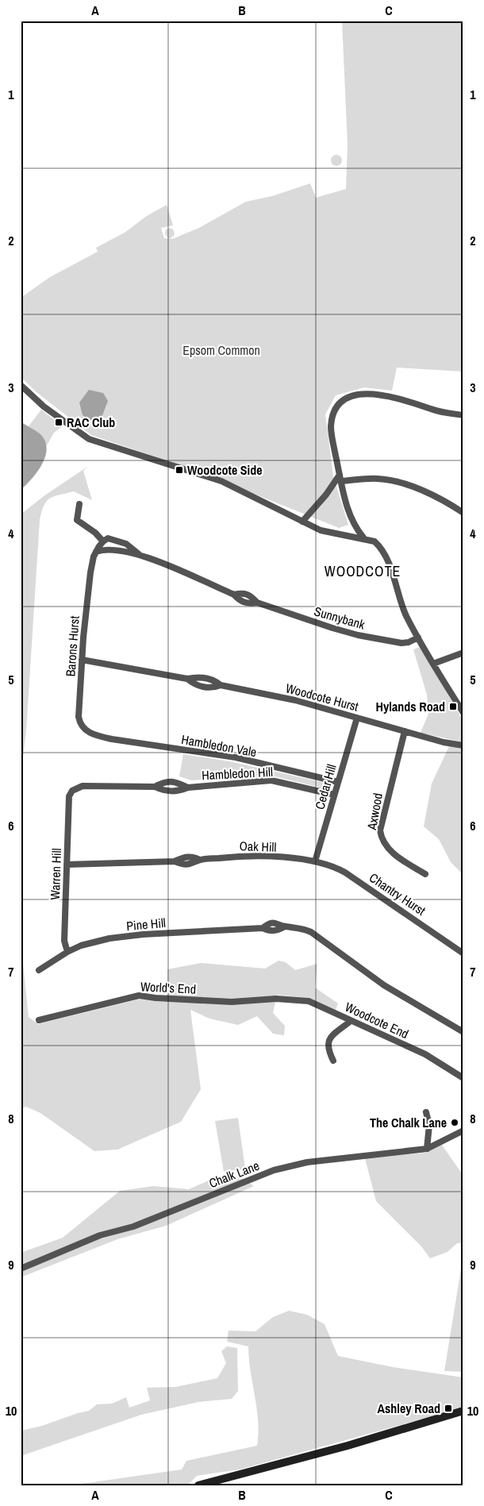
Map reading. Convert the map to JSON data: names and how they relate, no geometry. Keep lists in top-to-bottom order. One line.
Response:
{"streets":{"street":["Sunnybank","Barons Hurst","Woodcote Hurst","Hambledon Vale","Hambledon Hill","Cedar Hill","Axwood","Oak Hill","Warren Hill","Chantry Hurst","Pine Hill","World's End","Woodcote End","Chalk Lane"]},"crossings":[["Sunnybank","Barons Hurst"],["Barons Hurst","Woodcote Hurst"],["Barons Hurst","Hambledon Vale"],["Woodcote Hurst","Cedar Hill"],["Woodcote Hurst","Axwood"],["Hambledon Vale","Cedar Hill"],["Hambledon Hill","Cedar Hill"],["Hambledon Hill","Warren Hill"],["Cedar Hill","Oak Hill"],["Cedar Hill","Chantry Hurst"],["Oak Hill","Warren Hill"],["Oak Hill","Chantry Hurst"],["Warren Hill","Pine Hill"],["World's End","Woodcote End"]],"districts":["WOODCOTE"],"parks":["Epsom Common"],"places":{"transit":["RAC Club","Woodcote Side","Hylands Road","Ashley Road"],"other":["The Chalk Lane"]},"grid":{"columns":["A","B","C"],"rows":["1","2","3","4","5","6","7","8","9","10"]}}
